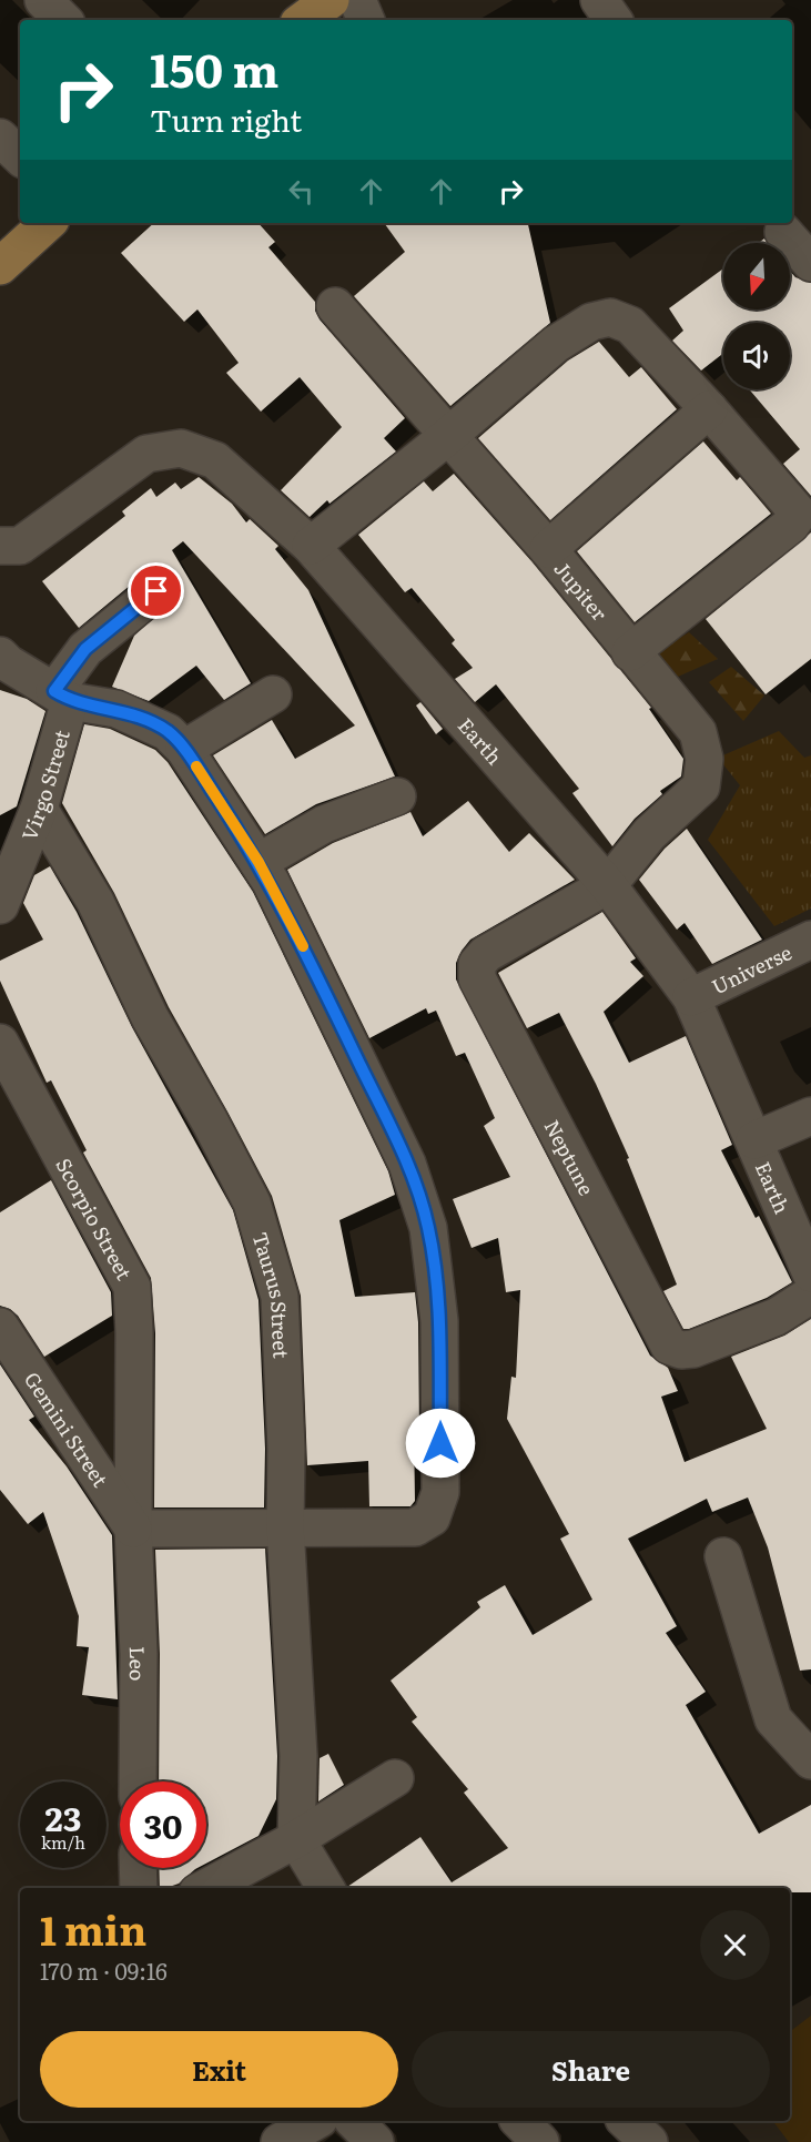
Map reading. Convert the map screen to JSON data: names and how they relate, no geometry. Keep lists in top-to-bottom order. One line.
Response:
{"streets":{"street":["Jupiter","Earth","Virgo Street","Universe","Neptune","Scorpio Street","Taurus Street","Gemini Street","Leo"]},"crossings":[["Jupiter","Earth"],["Jupiter","Neptune"],["Earth","Universe"],["Earth","Neptune"],["Virgo Street","Taurus Street"],["Scorpio Street","Gemini Street"],["Scorpio Street","Leo"],["Gemini Street","Leo"]],"north":"bottom","page":{"turn":["150 m","Turn right"],"speed":"23 km/h","limit":"30","heading":["1 min","170 m · 09:16"],"buttons":["Exit","Share"]}}
